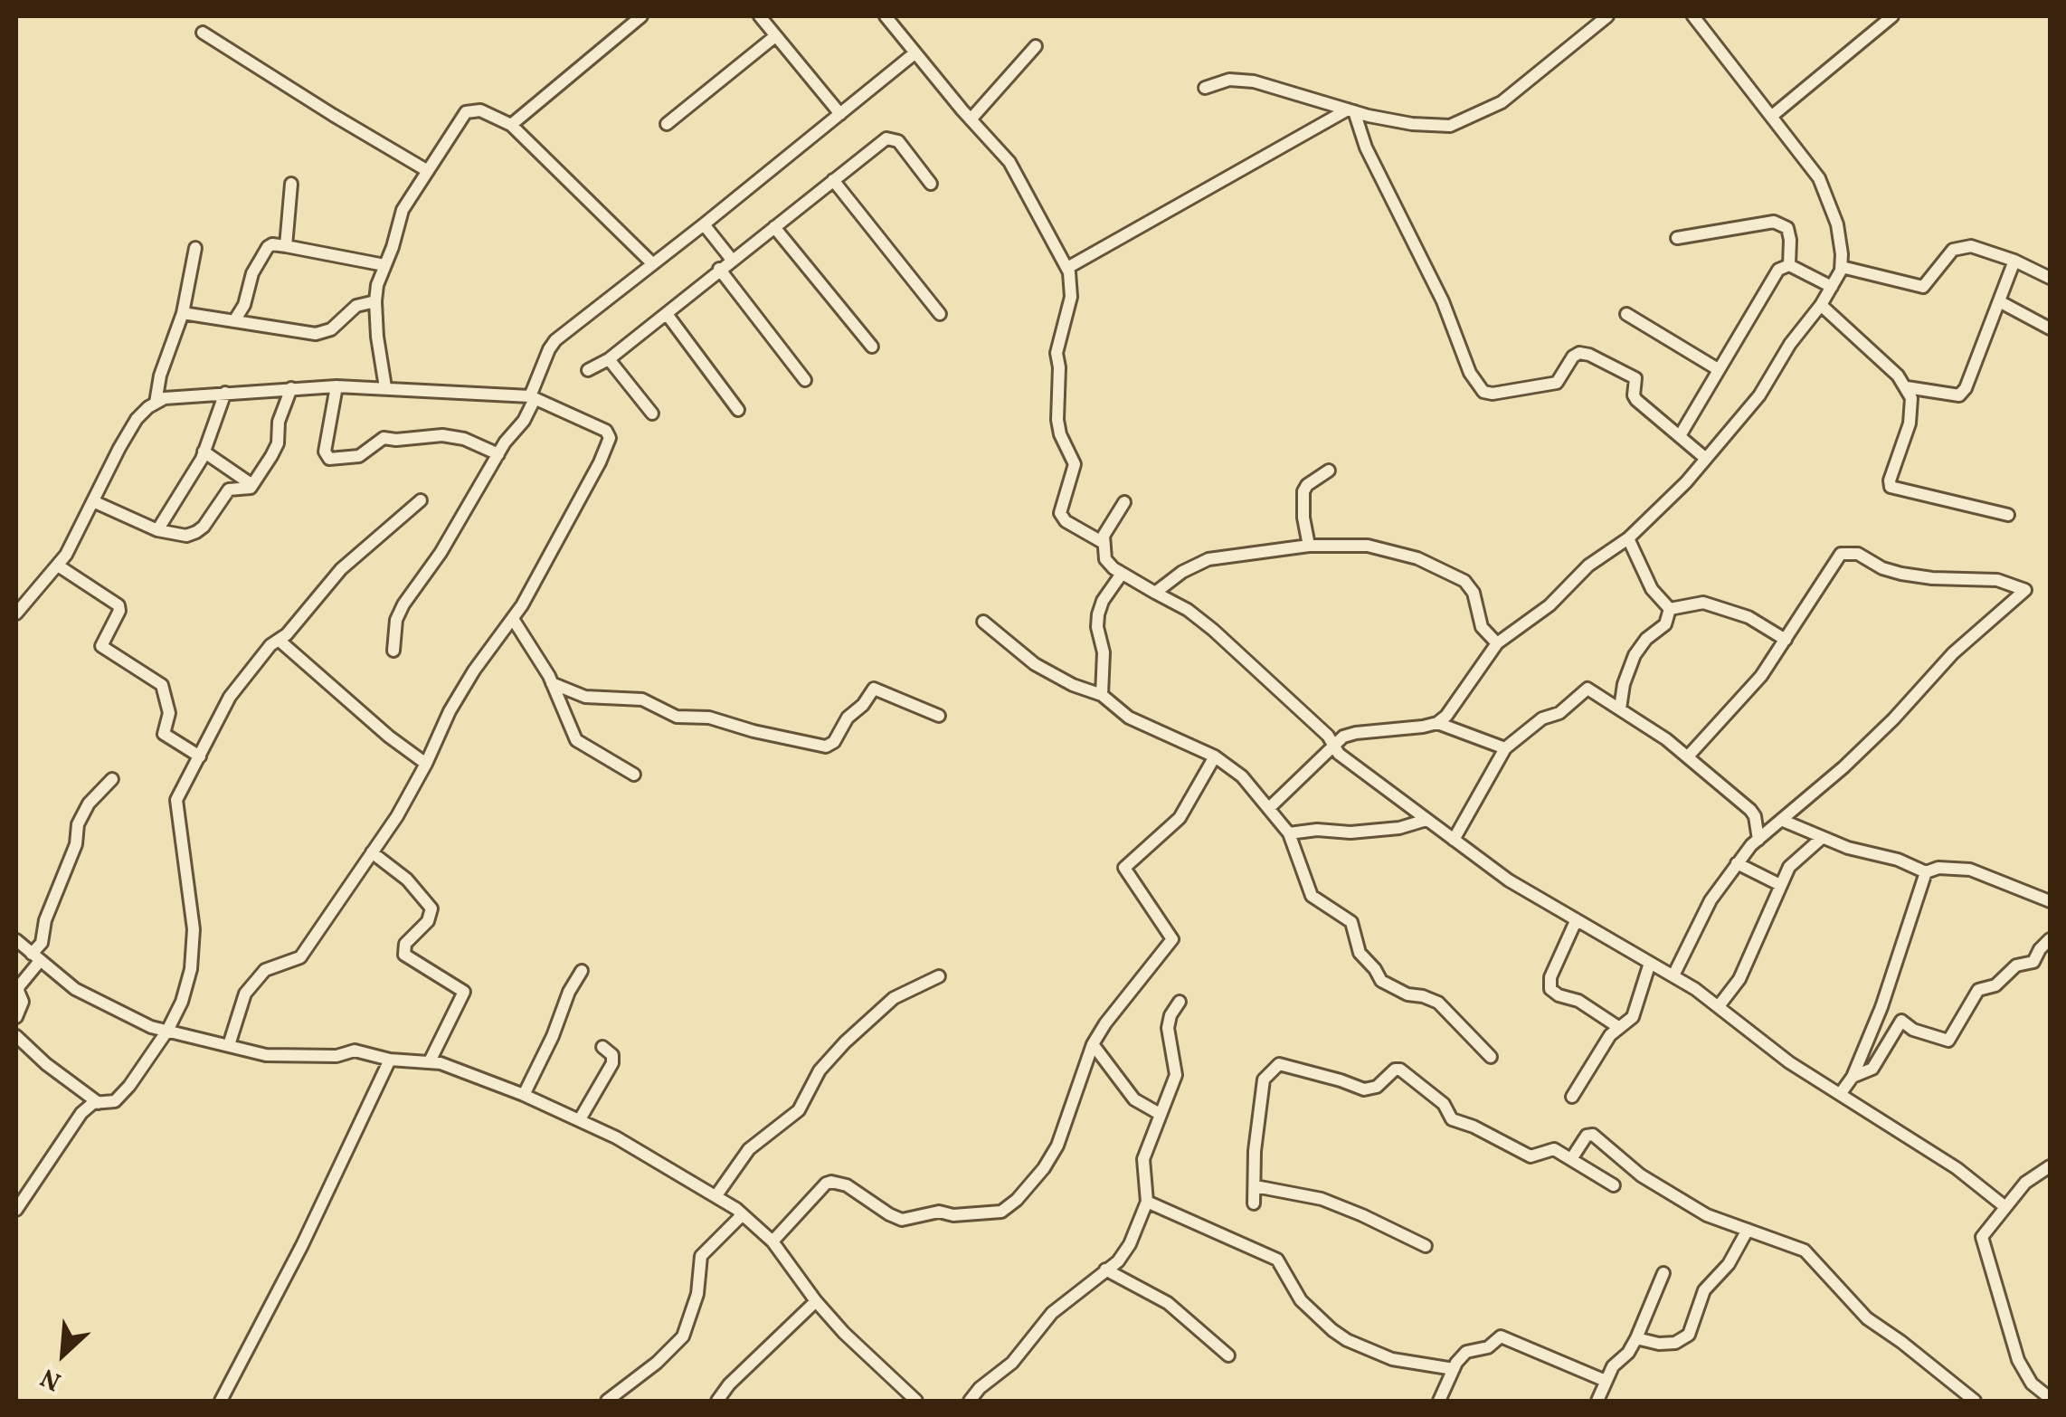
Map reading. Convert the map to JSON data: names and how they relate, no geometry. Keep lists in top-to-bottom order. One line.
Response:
{"north":"bottom left"}
